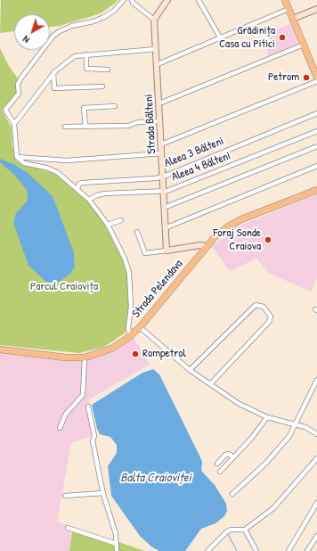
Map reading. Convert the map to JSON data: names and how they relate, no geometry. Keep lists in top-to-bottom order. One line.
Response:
{"streets":{"main road":["Strada Pelendava"],"street":["Strada Bâlteni","Aleea 3 Bâlteni","Aleea 4 Bâlteni"]},"crossings":[["Strada Bâlteni","Aleea 3 Bâlteni"],["Strada Bâlteni","Aleea 4 Bâlteni"]],"water":["Balta Craioviței"],"parks":["Parcul Craiovița"],"places":["Grădinița Casa cu Pitici","Petrom","Foraj Sonde Craiova","Rompetrol"],"north":"bottom left"}
